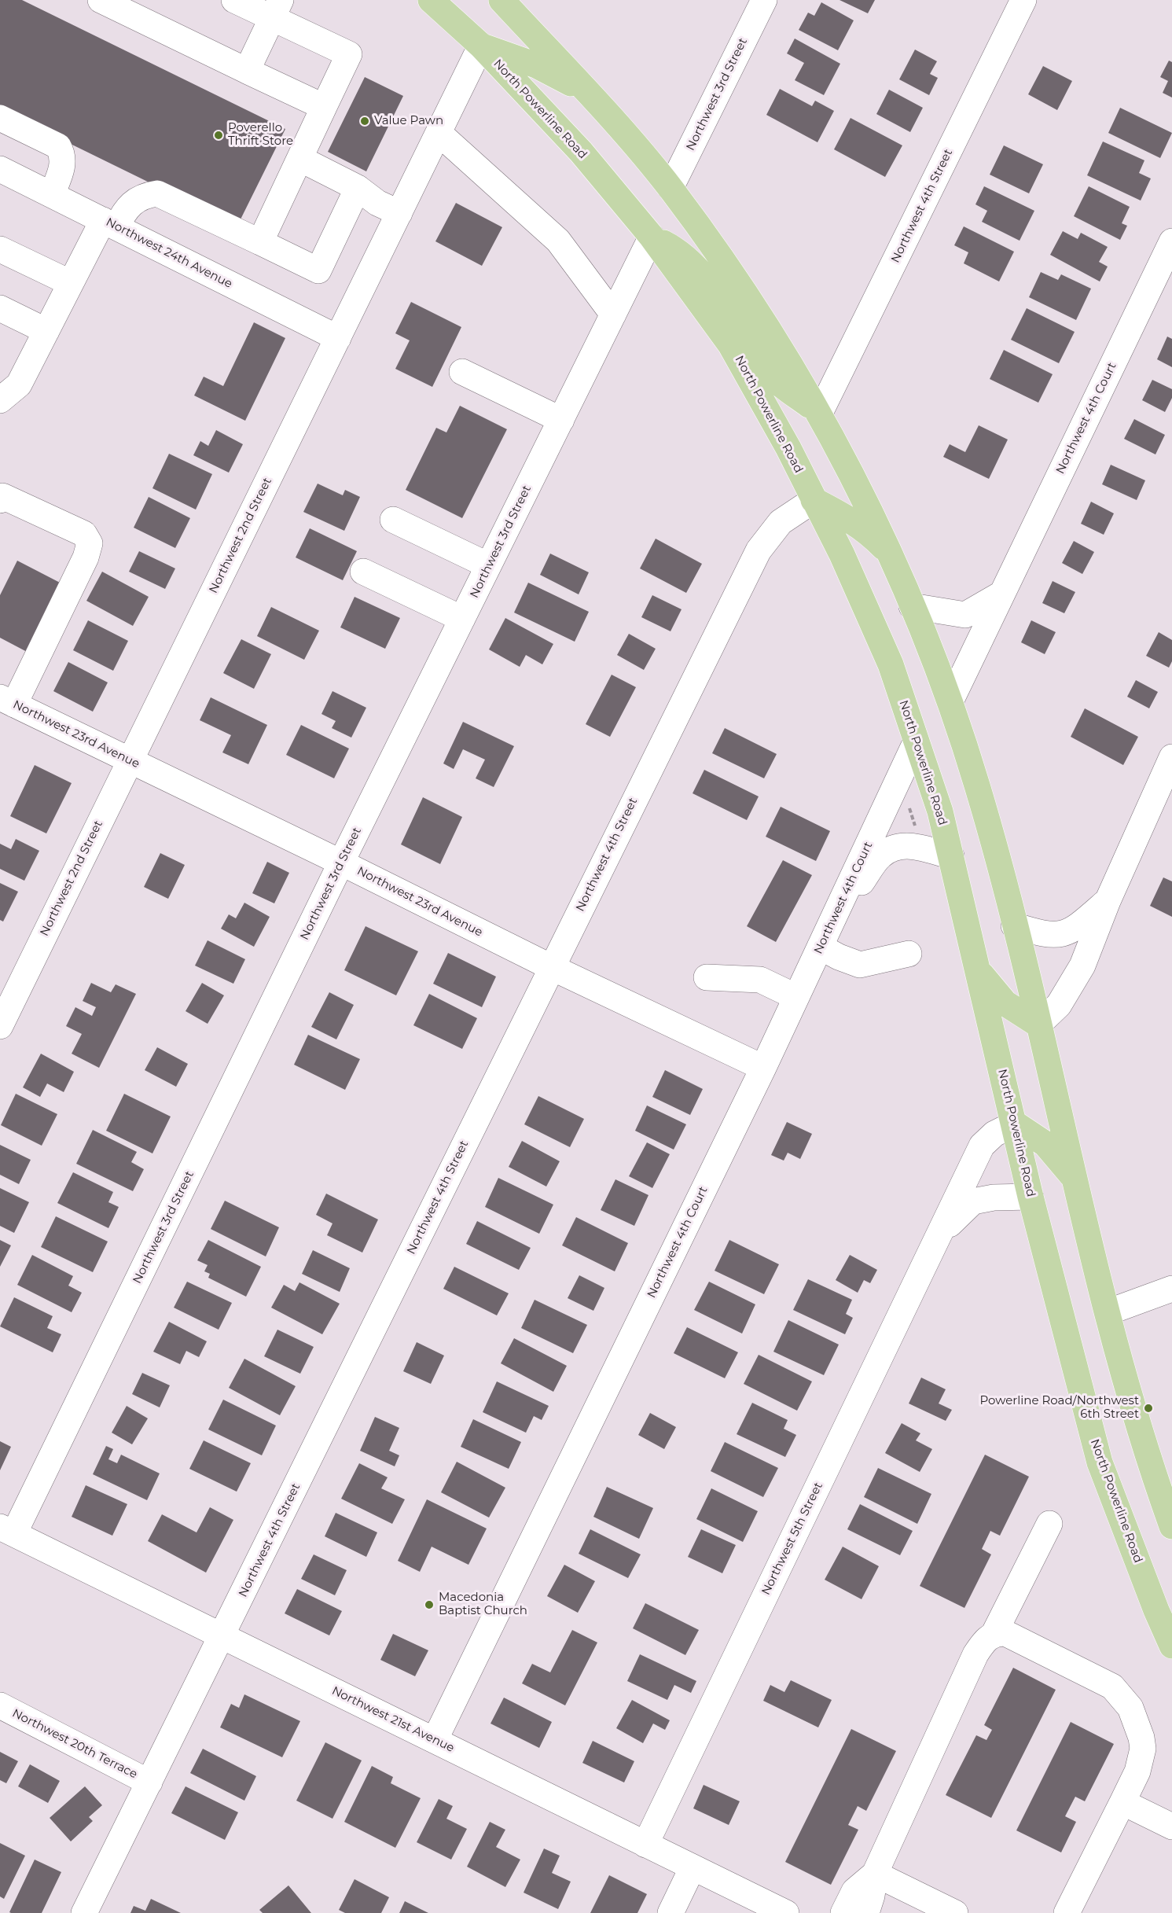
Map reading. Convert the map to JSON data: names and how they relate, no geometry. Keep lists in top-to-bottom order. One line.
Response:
{"streets":{"main road":["North Powerline Road"],"street":["Northwest 3rd Street","Northwest 4th Street","Northwest 24th Avenue","Northwest 4th Court","Northwest 2nd Street","Northwest 23rd Avenue","Northwest 5th Street","Northwest 21st Avenue","Northwest 20th Terrace"]},"crossings":[["Northwest 3rd Street","North Powerline Road"],["Northwest 3rd Street","Northwest 23rd Avenue"],["Northwest 3rd Street","Northwest 21st Avenue"],["North Powerline Road","Northwest 4th Street"],["North Powerline Road","Northwest 4th Court"],["North Powerline Road","Northwest 2nd Street"],["North Powerline Road","Northwest 5th Street"],["Northwest 4th Street","Northwest 23rd Avenue"],["Northwest 4th Street","Northwest 21st Avenue"],["Northwest 4th Street","Northwest 20th Terrace"],["Northwest 24th Avenue","Northwest 2nd Street"],["Northwest 4th Court","Northwest 23rd Avenue"],["Northwest 4th Court","Northwest 21st Avenue"],["Northwest 2nd Street","Northwest 23rd Avenue"],["Northwest 5th Street","Northwest 21st Avenue"]],"places":["Value Pawn","Poverello Thrift Store","Powerline Road/Northwest 6th Street","Macedonia Baptist Church"]}
